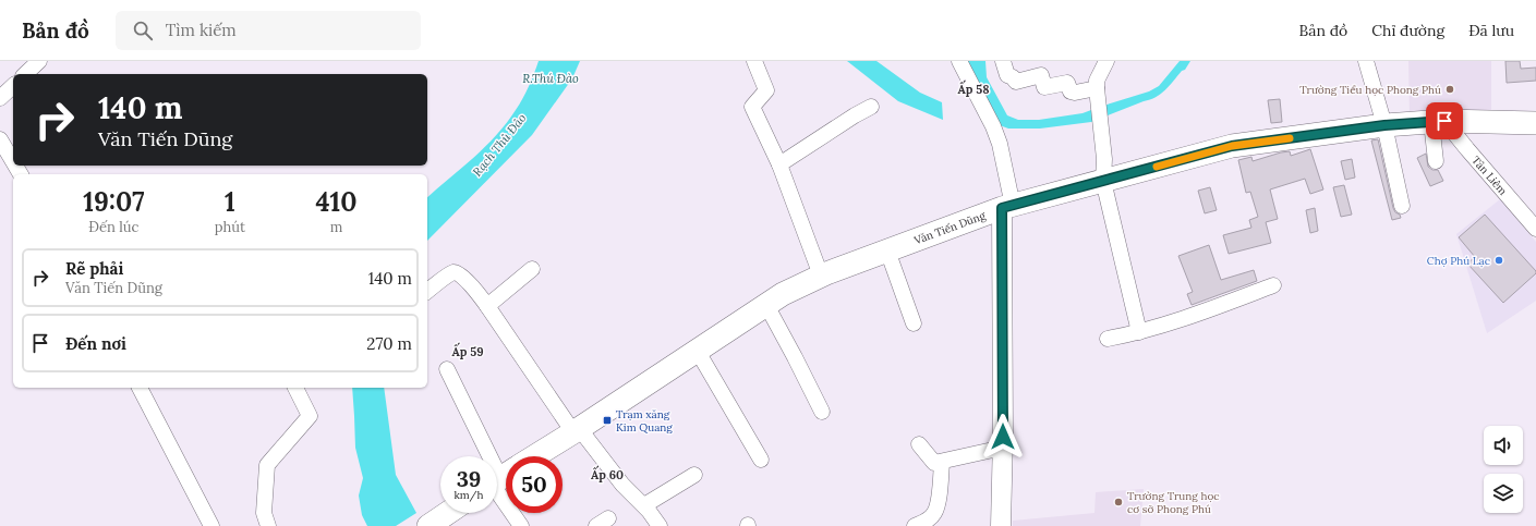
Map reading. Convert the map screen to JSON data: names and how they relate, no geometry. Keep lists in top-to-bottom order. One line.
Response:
{"streets":{"highway":["Văn Tiến Dũng"],"street":["Tân Liêm"]},"crossings":[["Tân Liêm","Văn Tiến Dũng"]],"districts":["Ấp 58","Ấp 59","Ấp 60"],"water":["R.Thú Đào","Rạch Thủ Đảo"],"places":{"other":["Trường Tiểu học Phong Phú","Chợ Phú Lạc","Trường Trung học cơ sở Phong Phú"],"transit":["Trạm xăng Kim Quang"]},"page":{"header":"Bản đồ","search":"Tìm kiếm","nav":["Bản đồ","Chỉ đường","Đã lưu"],"turn":["140 m","Văn Tiến Dũng"],"eta":["19:07","Đến lúc","1","phút","410","m"],"list":[{"name":"Rẽ phải","note":"Văn Tiến Dũng","value":"140 m"},{"name":"Đến nơi","value":"270 m"}],"speed":"39 km/h","limit":"50"}}
